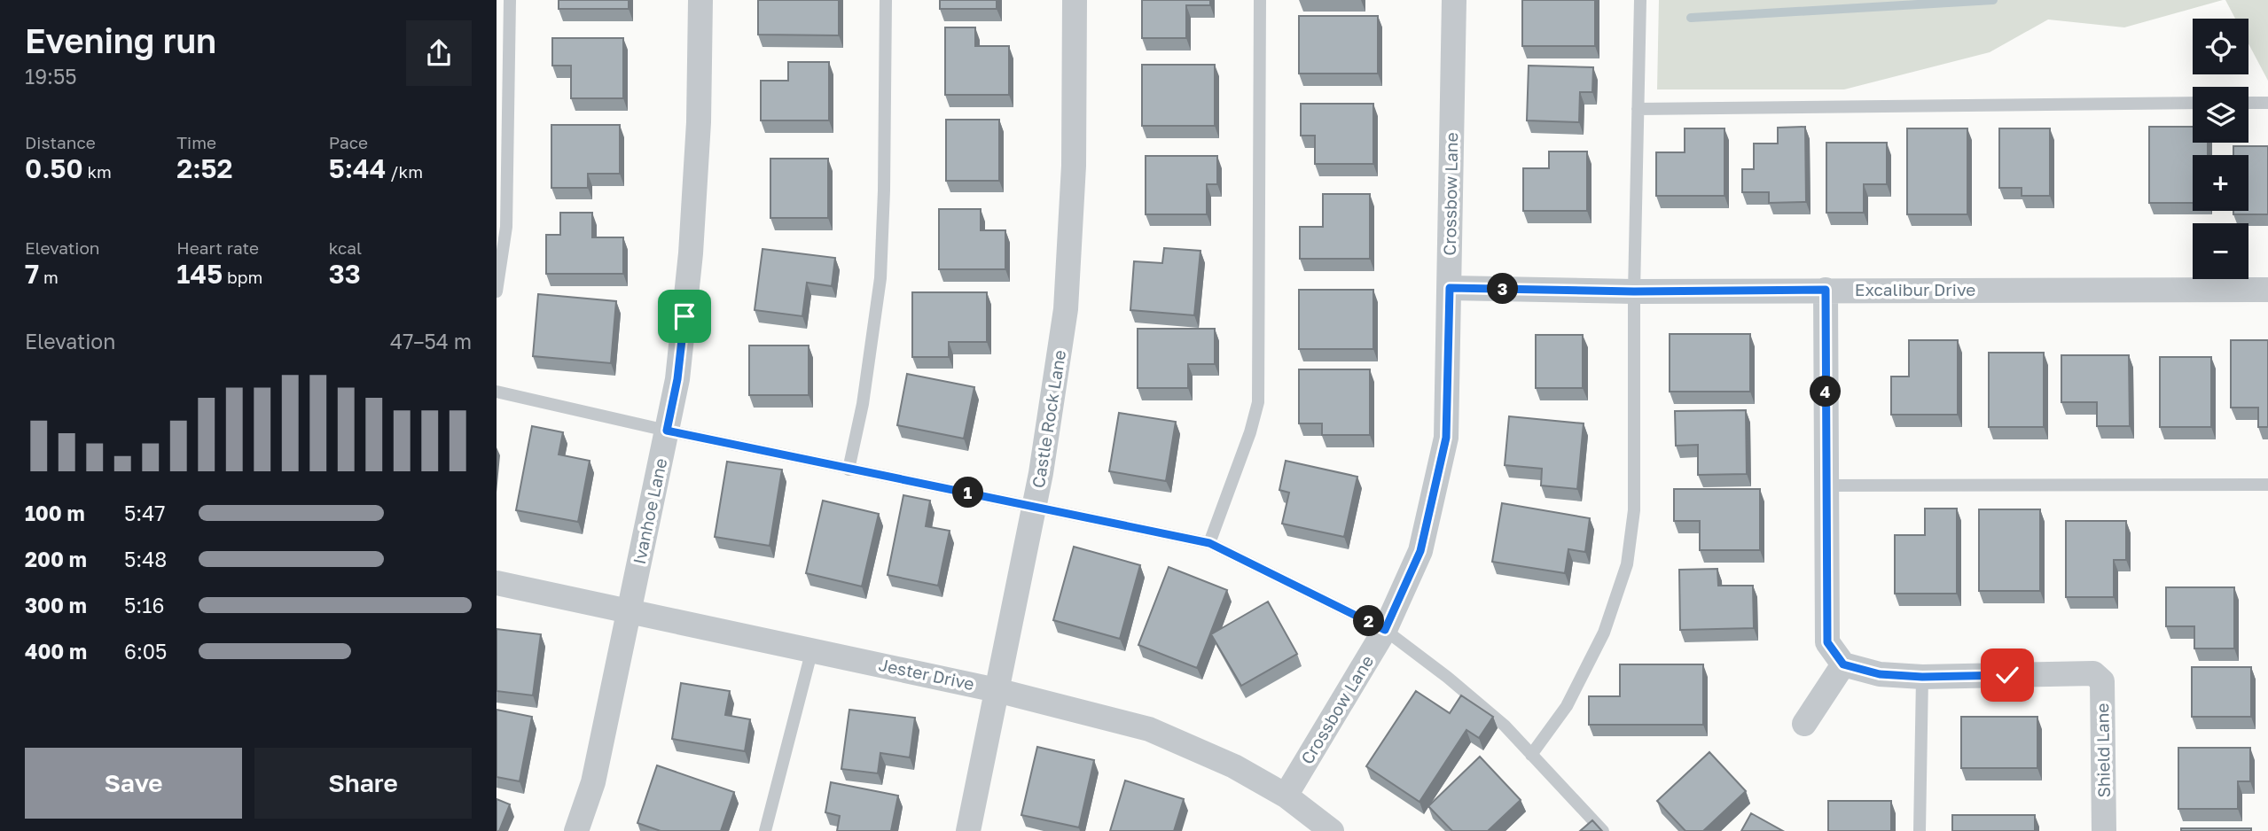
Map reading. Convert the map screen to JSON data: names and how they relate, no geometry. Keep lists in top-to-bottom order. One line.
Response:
{"streets":{"street":["Crossbow Lane","Excalibur Drive","Castle Rock Lane","Ivanhoe Lane","Jester Drive","Shield Lane"]},"crossings":[["Crossbow Lane","Excalibur Drive"],["Crossbow Lane","Jester Drive"],["Castle Rock Lane","Jester Drive"],["Ivanhoe Lane","Jester Drive"]],"page":{"heading":["Evening run","19:55"],"map_buttons":["+","−"],"stats":[["Distance","0.50 km"],["Time","2:52"],["Pace","5:44 /km"],["Elevation","7 m"],["Heart rate","145 bpm"],["kcal","33"]],"pins":["3","4","1","2"],"chart":["Elevation","47–54 m"],"list":[{"name":"100 m","note":"5:47"},{"name":"200 m","note":"5:48"},{"name":"300 m","note":"5:16"},{"name":"400 m","note":"6:05"}],"buttons":["Save","Share"]}}
